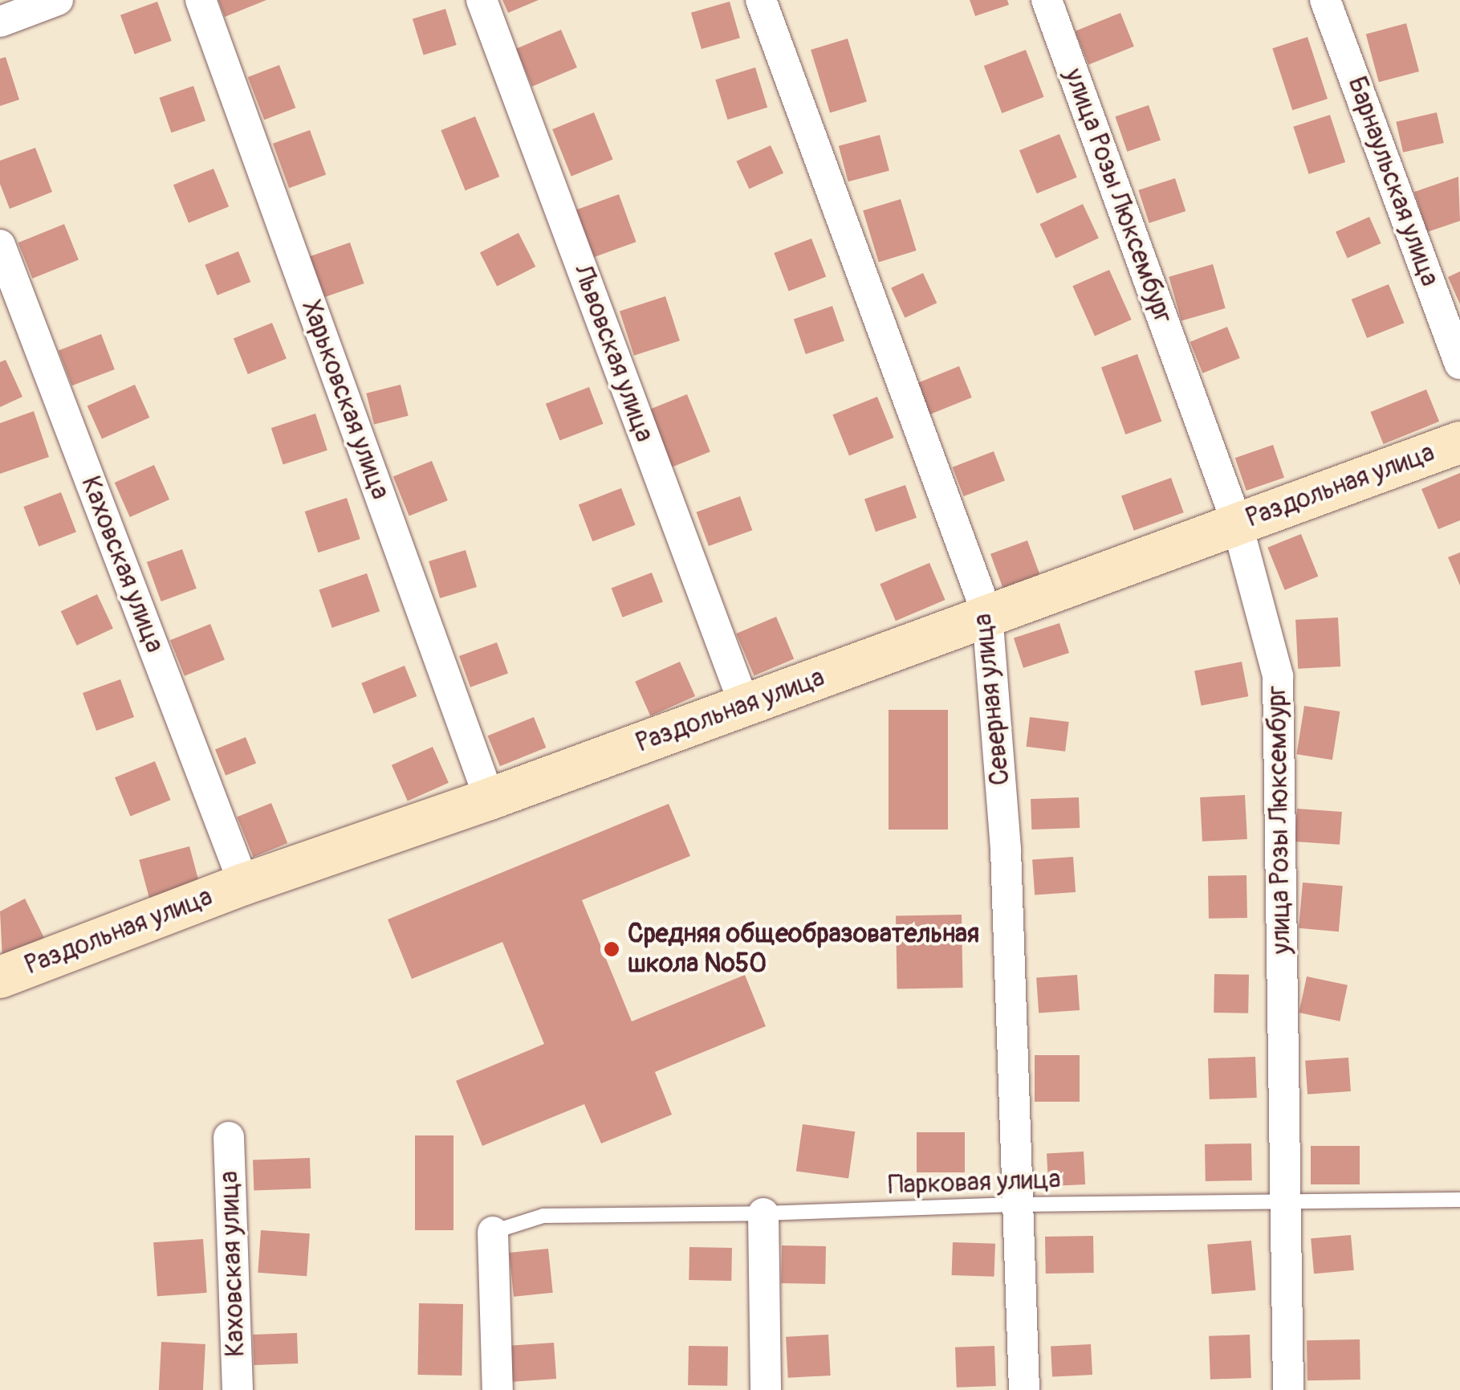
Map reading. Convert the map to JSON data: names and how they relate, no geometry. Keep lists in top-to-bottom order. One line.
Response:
{"streets":{"street":["Барнаульская улица","улица Розы Люксембург","Львовская улица","Харьковская улица","Раздольная улица","Каховская улица","Северная улица"],"lane":["Парковая улица"]},"crossings":[["улица Розы Люксембург","Раздольная улица"],["улица Розы Люксембург","Парковая улица"],["Львовская улица","Раздольная улица"],["Харьковская улица","Раздольная улица"],["Раздольная улица","Каховская улица"],["Раздольная улица","Северная улица"],["Северная улица","Парковая улица"]],"places":["Средняя общеобразовательная школа №50"]}
